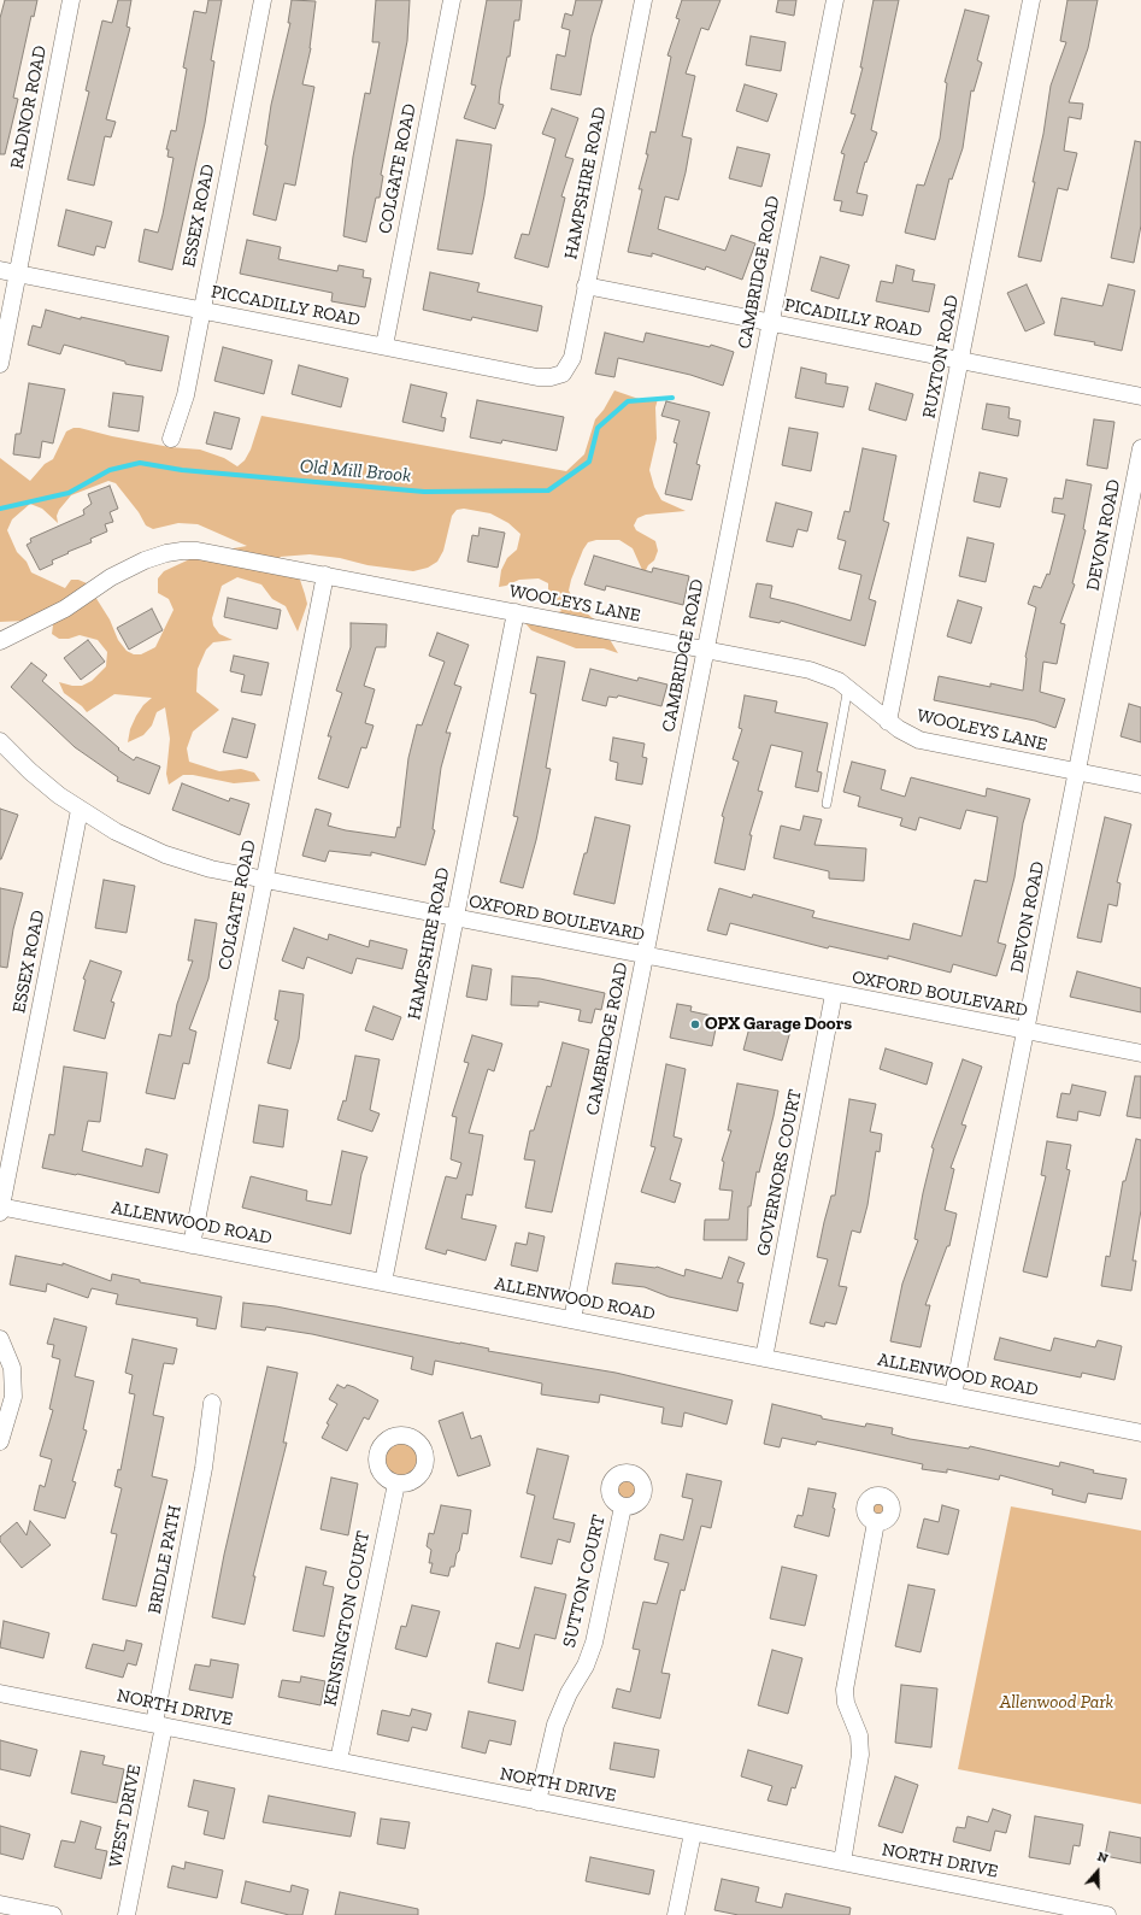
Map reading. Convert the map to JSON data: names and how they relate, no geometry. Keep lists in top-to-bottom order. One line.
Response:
{"streets":{"street":["RADNOR ROAD","COLGATE ROAD","HAMPSHIRE ROAD","ESSEX ROAD","CAMBRIDGE ROAD","PICCADILLY ROAD","PICADILLY ROAD","RUXTON ROAD","DEVON ROAD","WOOLEYS LANE","OXFORD BOULEVARD","GOVERNORS COURT","ALLENWOOD ROAD","BRIDLE PATH","SUTTON COURT","KENSINGTON COURT","NORTH DRIVE","WEST DRIVE"]},"crossings":[["RADNOR ROAD","PICCADILLY ROAD"],["COLGATE ROAD","PICCADILLY ROAD"],["COLGATE ROAD","WOOLEYS LANE"],["COLGATE ROAD","OXFORD BOULEVARD"],["COLGATE ROAD","ALLENWOOD ROAD"],["HAMPSHIRE ROAD","PICCADILLY ROAD"],["HAMPSHIRE ROAD","PICADILLY ROAD"],["HAMPSHIRE ROAD","WOOLEYS LANE"],["HAMPSHIRE ROAD","OXFORD BOULEVARD"],["HAMPSHIRE ROAD","ALLENWOOD ROAD"],["ESSEX ROAD","PICCADILLY ROAD"],["ESSEX ROAD","OXFORD BOULEVARD"],["ESSEX ROAD","ALLENWOOD ROAD"],["CAMBRIDGE ROAD","PICADILLY ROAD"],["CAMBRIDGE ROAD","WOOLEYS LANE"],["CAMBRIDGE ROAD","OXFORD BOULEVARD"],["CAMBRIDGE ROAD","ALLENWOOD ROAD"],["PICADILLY ROAD","RUXTON ROAD"],["RUXTON ROAD","WOOLEYS LANE"],["DEVON ROAD","WOOLEYS LANE"],["DEVON ROAD","OXFORD BOULEVARD"],["DEVON ROAD","ALLENWOOD ROAD"],["OXFORD BOULEVARD","GOVERNORS COURT"],["GOVERNORS COURT","ALLENWOOD ROAD"],["BRIDLE PATH","NORTH DRIVE"],["BRIDLE PATH","WEST DRIVE"],["SUTTON COURT","NORTH DRIVE"],["KENSINGTON COURT","NORTH DRIVE"],["NORTH DRIVE","WEST DRIVE"]],"water":["Old Mill Brook"],"parks":["Allenwood Park"],"places":["OPX Garage Doors"],"north":"top"}
